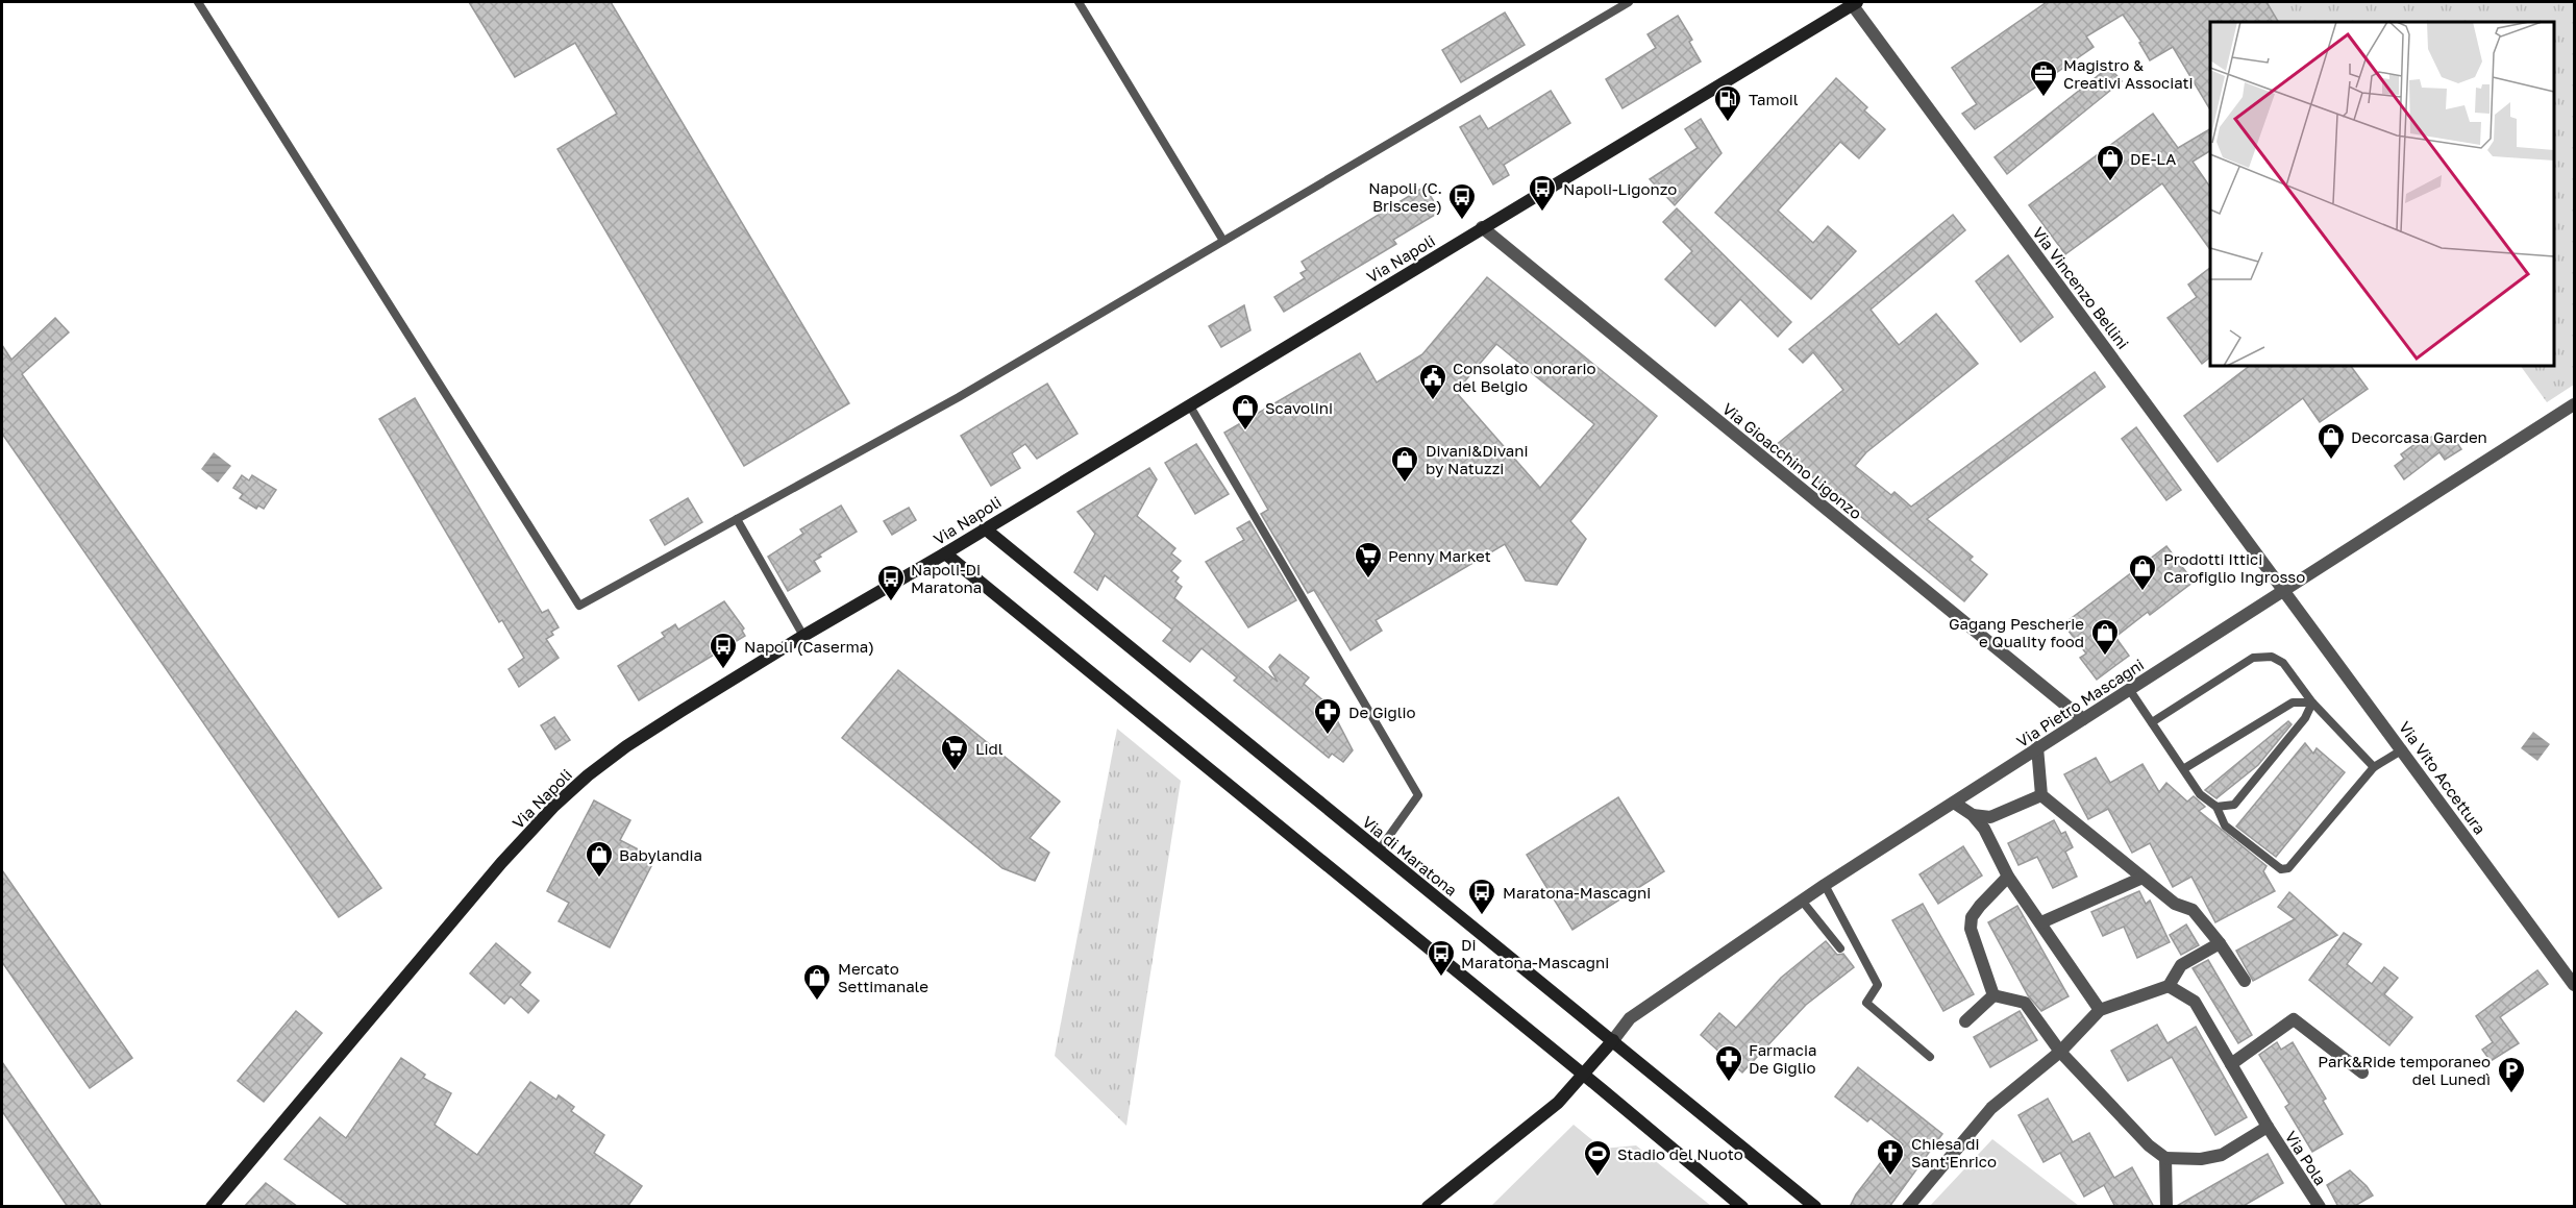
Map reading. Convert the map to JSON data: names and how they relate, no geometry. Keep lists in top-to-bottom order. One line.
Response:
{"streets":{"main road":["Via Napoli","Via di Maratona"],"street":["Via Vincenzo Bellini","Via Gioacchino Ligonzo","Via Pietro Mascagni","Via Vito Accettura","Via Pola"]},"crossings":[["Via Napoli","Via Vincenzo Bellini"],["Via Napoli","Via Gioacchino Ligonzo"],["Via Napoli","Via di Maratona"],["Via Vincenzo Bellini","Via Pietro Mascagni"],["Via Vincenzo Bellini","Via Vito Accettura"],["Via Gioacchino Ligonzo","Via Pietro Mascagni"],["Via Pietro Mascagni","Via Vito Accettura"],["Via Pietro Mascagni","Via di Maratona"]],"places":{"office":["Magistro & Creativi Associati"],"fuel station":["Tamoil"],"shop":["DE-LA","Scavolini","Decorcasa Garden","Divani&Divani by Natuzzi","Prodotti Ittici Carofiglio Ingrosso","Gagang Pescherie e Quality food","Babylandia","Mercato Settimanale"],"bus stop":["Napoli-Ligonzo","Napoli (C. Briscese)","Napoli-Di Maratona","Napoli (Caserma)","Maratona-Mascagni","Di Maratona-Mascagni"],"public building":["Consolato onorario del Belgio"],"supermarket":["Penny Market","Lidl"],"pharmacy":["De Giglio","Farmacia De Giglio"],"parking":["Park&Ride temporaneo del Lunedì"],"church":["Chiesa di Sant'Enrico"],"sports":["Stadio del Nuoto"]}}
